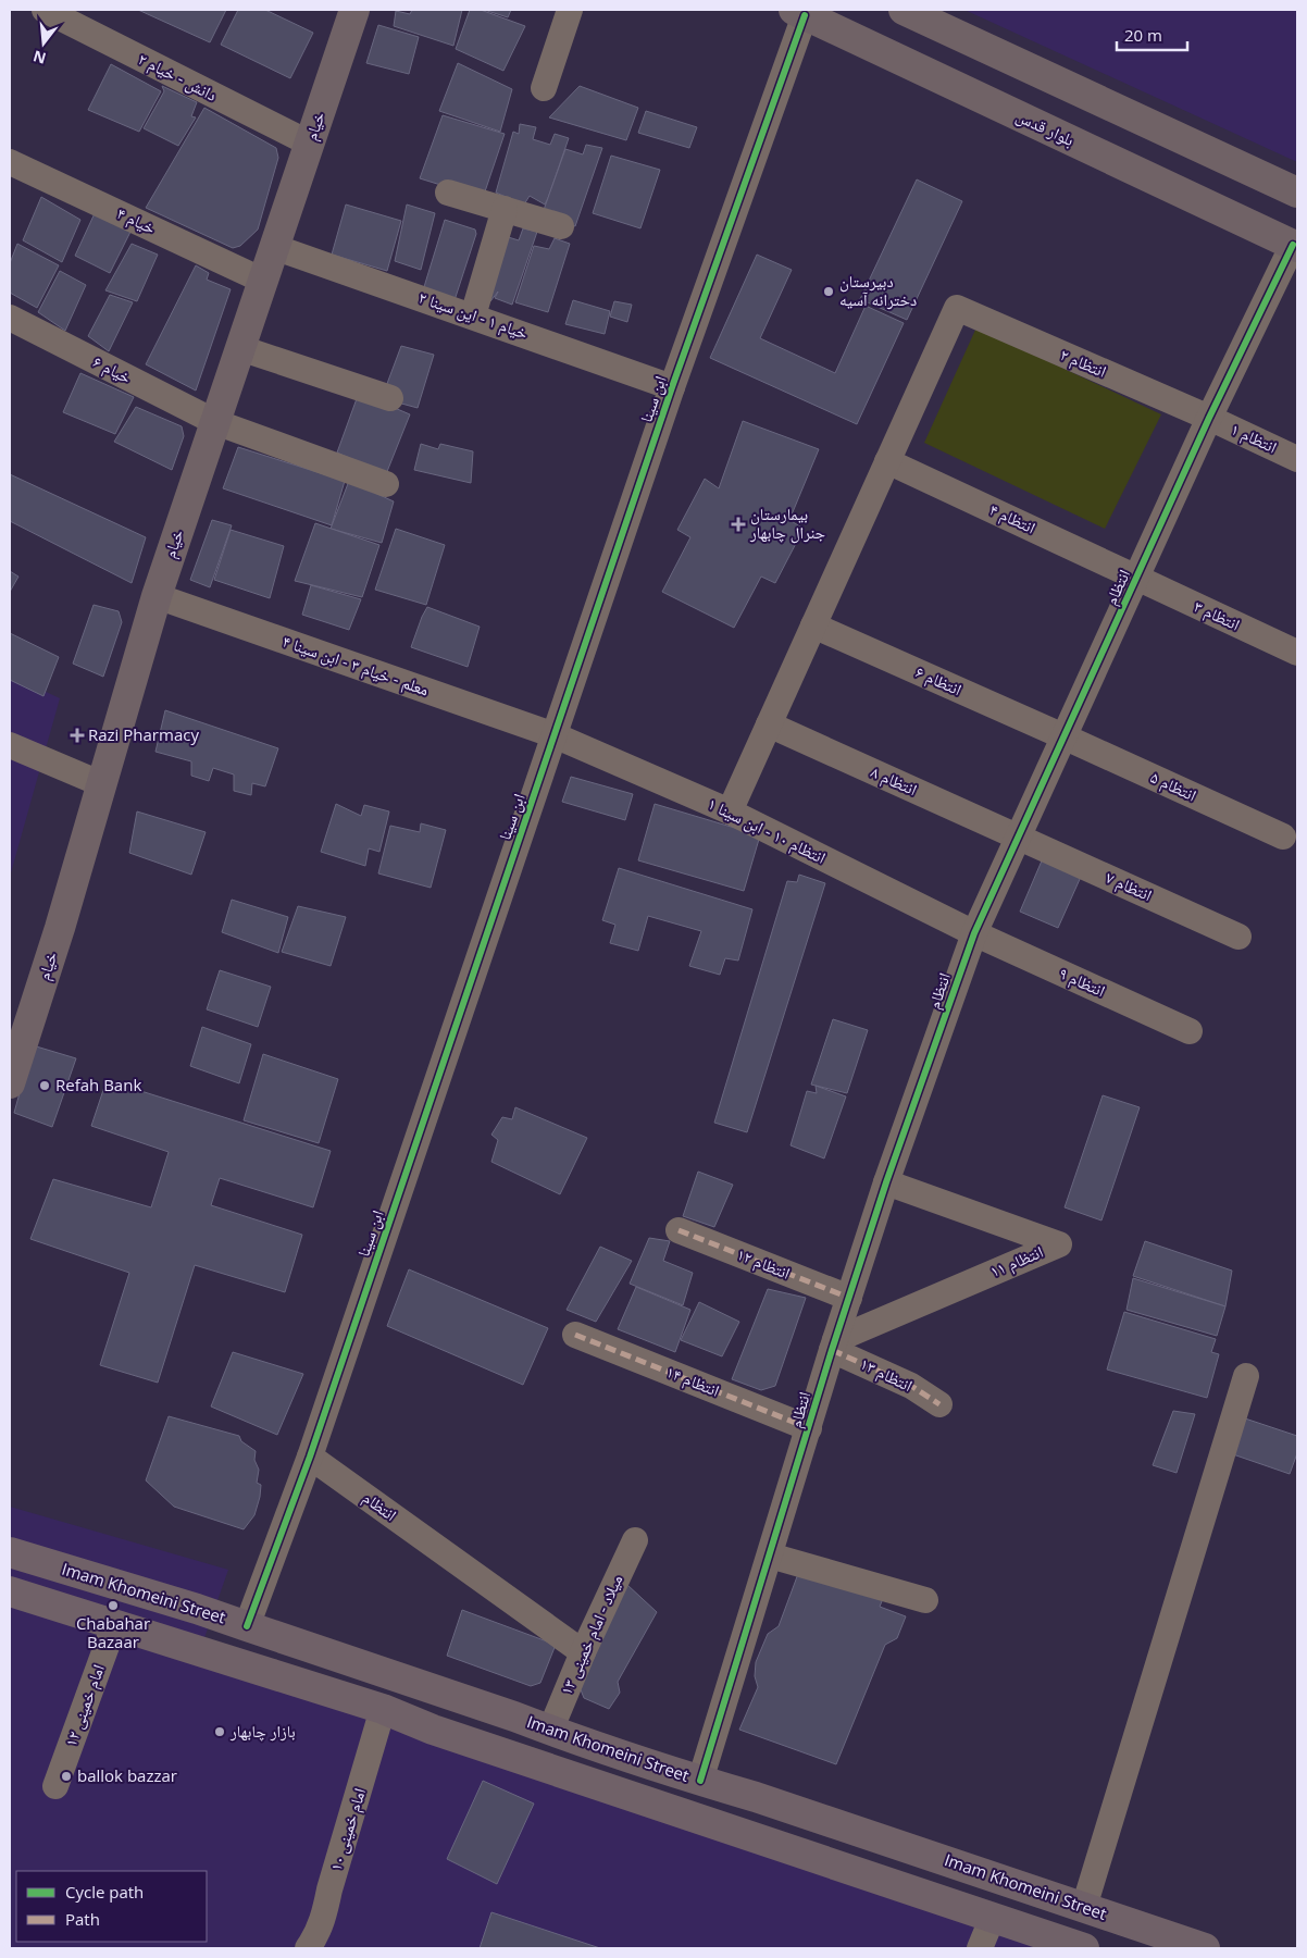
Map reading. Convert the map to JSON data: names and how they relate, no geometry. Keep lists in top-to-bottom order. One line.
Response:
{"streets":{"main road":["Imam Khomeini Street"],"street":["دانش - خیام ۲","خیام","بلوار قدس","خیام ۴","خیام ۱ - این سینا ۲","انتظام ۲","خیام ۶","ابن سینا","انتظام ۱","انتظام ۴","انتظام","انتظام ۳","معلم - خیام ۳ - ابن سینا ۴","انتظام ۶","انتظام ۸","انتظام ۵","انتظام ۱۰ - ابن سینا ۱","انتظام ۷","انتظام ۹","انتظام ۱۱","انتظام ۱۲","انتظام ۱۳","انتظام ۱۴","میلاد - امام خمینی ۱۳","امام خمینی ۱۲","امام خمینی ۱۰"]},"crossings":[["دانش - خیام ۲","خیام"],["خیام","خیام ۴"],["خیام","خیام ۱ - این سینا ۲"],["خیام","خیام ۶"],["خیام","معلم - خیام ۳ - ابن سینا ۴"],["بلوار قدس","ابن سینا"],["بلوار قدس","انتظام"],["خیام ۱ - این سینا ۲","ابن سینا"],["انتظام ۲","انتظام ۱"],["انتظام ۲","انتظام ۴"],["انتظام ۲","انتظام"],["ابن سینا","انتظام"],["ابن سینا","معلم - خیام ۳ - ابن سینا ۴"],["ابن سینا","انتظام ۱۰ - ابن سینا ۱"],["ابن سینا","Imam Khomeini Street"],["انتظام ۱","انتظام"],["انتظام ۴","انتظام"],["انتظام ۴","انتظام ۳"],["انتظام","انتظام ۳"],["انتظام","انتظام ۶"],["انتظام","انتظام ۸"],["انتظام","انتظام ۵"],["انتظام","انتظام ۱۰ - ابن سینا ۱"],["انتظام","انتظام ۷"],["انتظام","انتظام ۹"],["انتظام","انتظام ۱۱"],["انتظام","انتظام ۱۲"],["انتظام","انتظام ۱۳"],["انتظام","انتظام ۱۴"],["انتظام","Imam Khomeini Street"],["انتظام","میلاد - امام خمینی ۱۳"],["معلم - خیام ۳ - ابن سینا ۴","انتظام ۱۰ - ابن سینا ۱"],["انتظام ۶","انتظام ۵"],["انتظام ۸","انتظام ۷"],["انتظام ۱۰ - ابن سینا ۱","انتظام ۹"],["انتظام ۱۱","انتظام ۱۳"],["Imam Khomeini Street","میلاد - امام خمینی ۱۳"]],"places":{"other":["دبیرستان دخترانه آسیه","Refah Bank","Chabahar Bazaar","بازار چابهار","ballok bazzar"],"health":["بیمارستان جنرال چابهار","Razi Pharmacy"]},"legend":["Cycle path","Path"],"scale_bar":"20 m","north":"bottom"}
